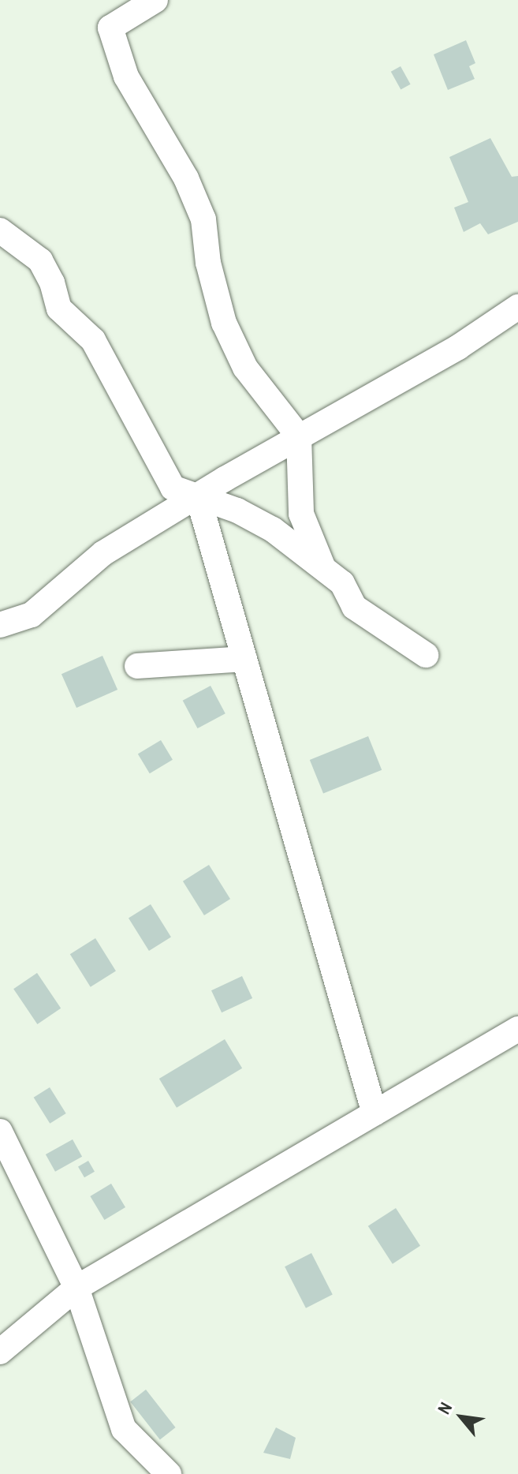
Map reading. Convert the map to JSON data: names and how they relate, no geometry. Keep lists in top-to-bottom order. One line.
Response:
{"north":"top left"}
